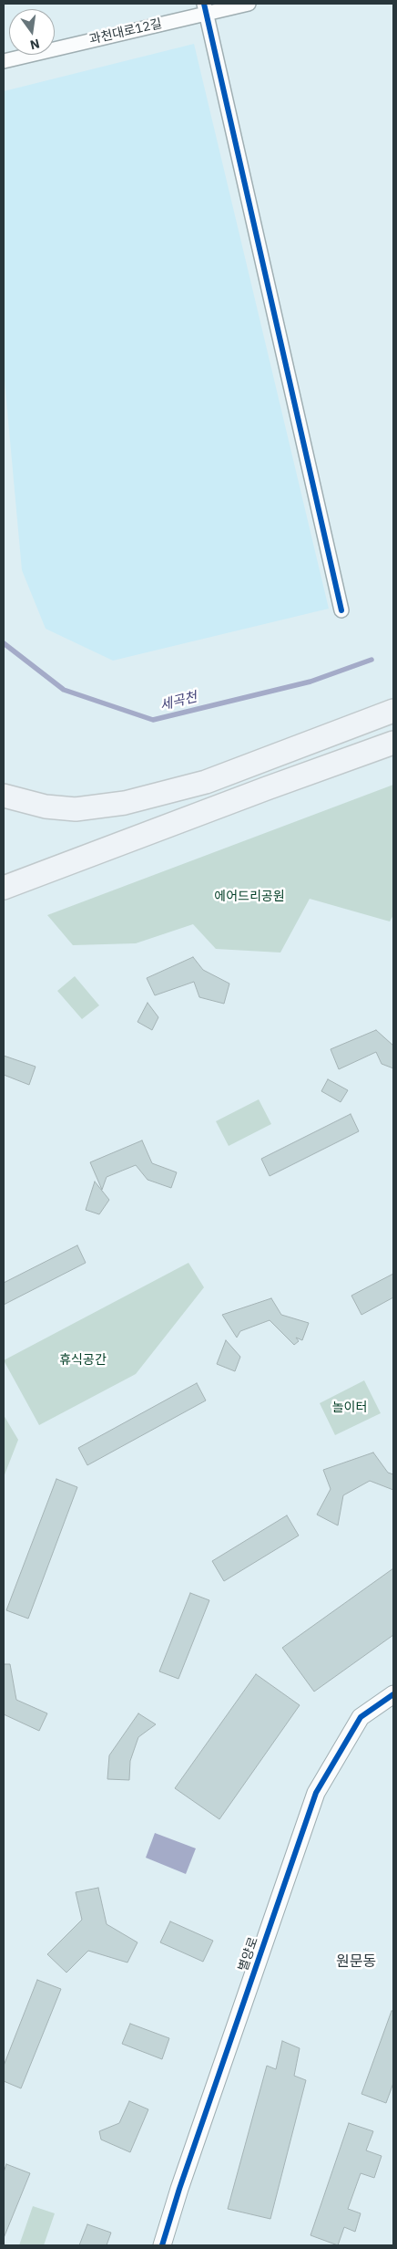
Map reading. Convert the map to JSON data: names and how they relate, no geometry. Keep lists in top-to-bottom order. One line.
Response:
{"streets":{"street":["과천대로12길","별양로"]},"districts":["원문동"],"water":["세곡천"],"parks":["에어드리공원","휴식공간","놀이터"],"north":"bottom"}
